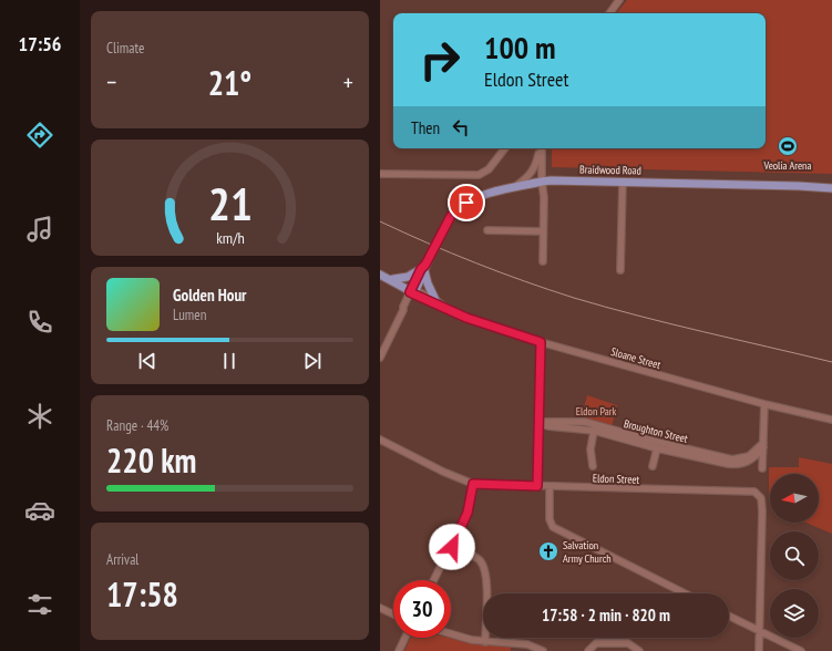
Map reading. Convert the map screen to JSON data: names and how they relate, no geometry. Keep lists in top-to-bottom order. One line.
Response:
{"streets":{"main road":["Braidwood Road","Sloane Street"],"street":["Broughton Street","Eldon Street"]},"crossings":[["Braidwood Road","Sloane Street"]],"parks":["Eldon Park"],"places":{"sports":["Veolia Arena"],"church":["Salvation Army Church"]},"north":"left","page":{"tabs":"17:56","tile":["Climate",["Range · 44%","220 km"],["Arrival","17:58"]],"turn":["100 m","Eldon Street"],"heat":["−","21°","+"],"then":"Then","song":["Golden Hour","Lumen"],"limit":"30","trip":"17:58 · 2 min · 820 m","gauge":["21","km/h"]}}
